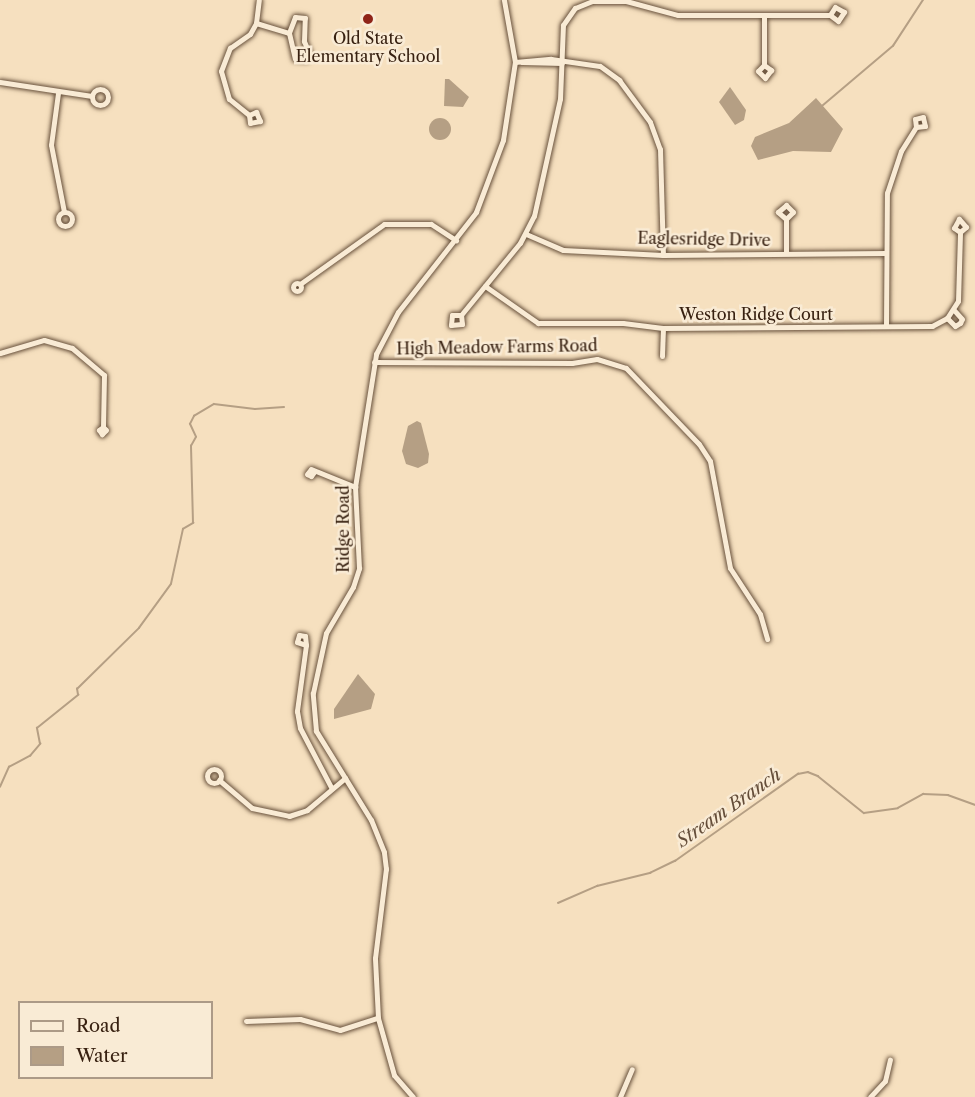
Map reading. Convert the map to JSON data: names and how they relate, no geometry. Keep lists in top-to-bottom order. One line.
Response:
{"streets":{"street":["Eaglesridge Drive","Weston Ridge Court","High Meadow Farms Road","Ridge Road"]},"crossings":[["High Meadow Farms Road","Ridge Road"]],"water":["Stream Branch"],"places":["Old State Elementary School"],"legend":["Road","Water"]}
